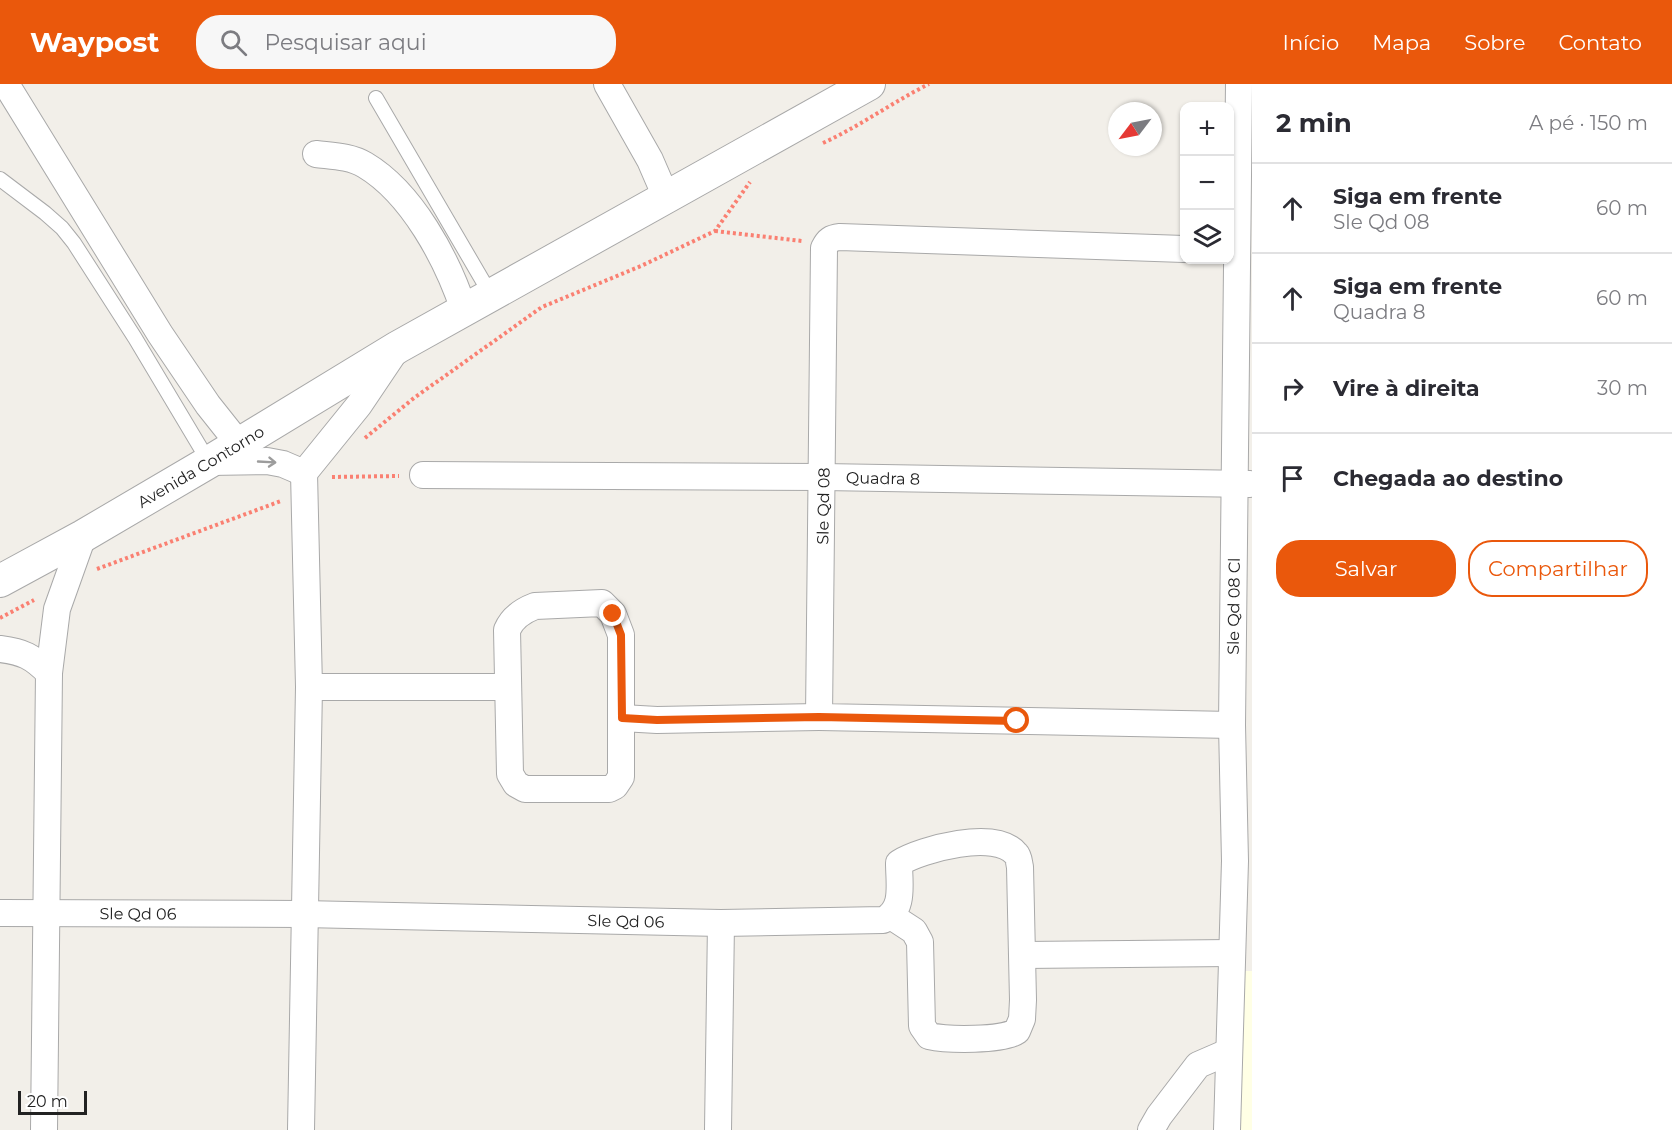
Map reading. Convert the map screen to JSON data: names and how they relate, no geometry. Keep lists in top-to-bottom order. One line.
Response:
{"streets":{"street":["Avenida Contorno","Quadra 8","Sle Qd 08","Sle Qd 08 Cl","Sle Qd 06"]},"crossings":[["Quadra 8","Sle Qd 08"],["Quadra 8","Sle Qd 08 Cl"]],"scale_bar":"20 m","north":"bottom left","page":{"header":"Waypost","search":"Pesquisar aqui","nav":["Início","Mapa","Sobre","Contato"],"heading":["2 min","A pé · 150 m"],"map_buttons":["+","−"],"list":[["Siga em frente","Sle Qd 08","60 m"],["Siga em frente","Quadra 8","60 m"],["Vire à direita","30 m"],"Chegada ao destino"],"buttons":["Salvar","Compartilhar"],"scale":"20 m"}}
